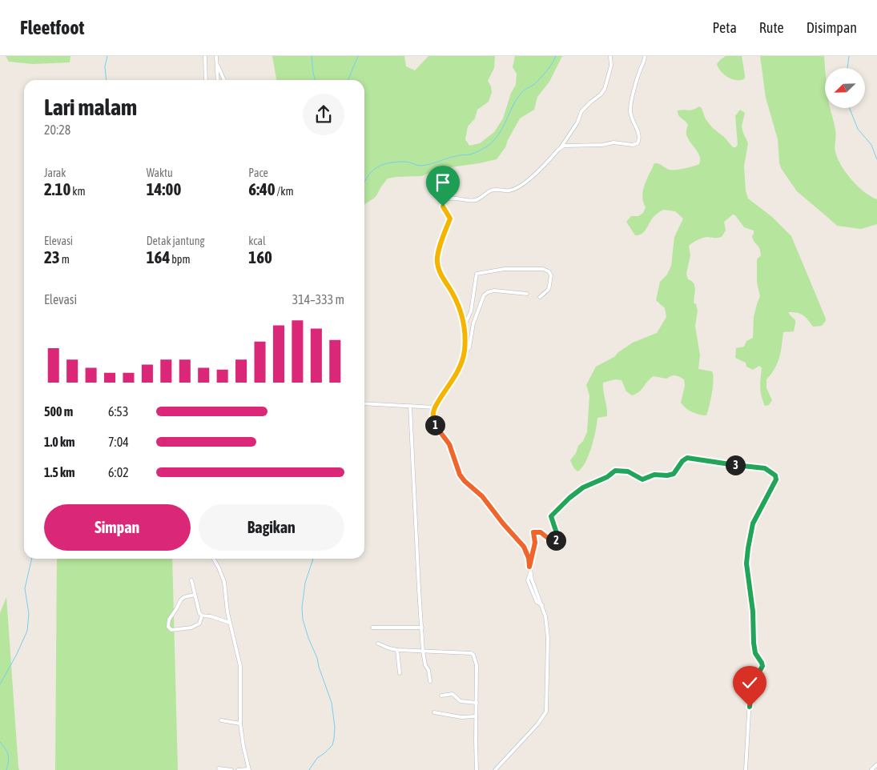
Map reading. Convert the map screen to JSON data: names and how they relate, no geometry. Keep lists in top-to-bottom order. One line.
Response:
{"north":"bottom left","page":{"header":"Fleetfoot","nav":["Peta","Rute","Disimpan"],"heading":["Lari malam","20:28"],"stats":[["Jarak","2.10 km"],["Waktu","14:00"],["Pace","6:40 /km"],["Elevasi","23 m"],["Detak jantung","164 bpm"],["kcal","160"]],"chart":["Elevasi","314–333 m"],"list":[{"name":"500 m","note":"6:53"},{"name":"1.0 km","note":"7:04"},{"name":"1.5 km","note":"6:02"}],"pins":["1","3","2"],"buttons":["Simpan","Bagikan"]}}
